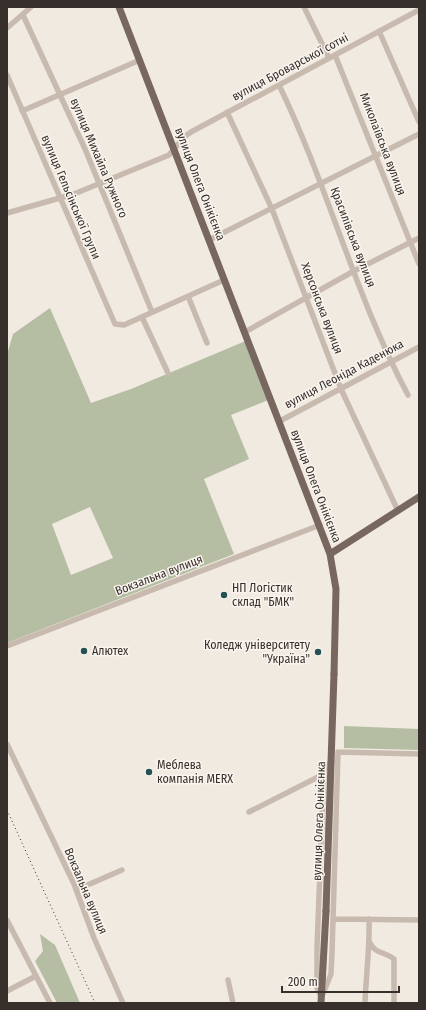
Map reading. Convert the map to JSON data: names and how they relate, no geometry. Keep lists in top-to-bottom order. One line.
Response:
{"streets":{"main road":["вулиця Олега Онікієнка"],"street":["вулиця Броварської сотні","Миколаївська вулиця","вулиця Михайла Ружного","вулиця Гельсінської Групи","Красилівська вулиця","Херсонська вулиця","вулиця Леоніда Каденюка","Вокзальна вулиця"]},"crossings":[["вулиця Броварської сотні","Миколаївська вулиця"],["вулиця Броварської сотні","вулиця Михайла Ружного"],["вулиця Броварської сотні","вулиця Олега Онікієнка"],["вулиця Броварської сотні","вулиця Гельсінської Групи"],["вулиця Броварської сотні","Красилівська вулиця"],["вулиця Броварської сотні","Херсонська вулиця"],["вулиця Олега Онікієнка","вулиця Леоніда Каденюка"],["вулиця Олега Онікієнка","Вокзальна вулиця"],["Красилівська вулиця","вулиця Леоніда Каденюка"],["Херсонська вулиця","вулиця Леоніда Каденюка"]],"places":["НП Логістик склад \"БМК\"","Алютех","Коледж університету \"Україна\"","Меблева компанія MERX"],"scale_bar":"200 m"}
